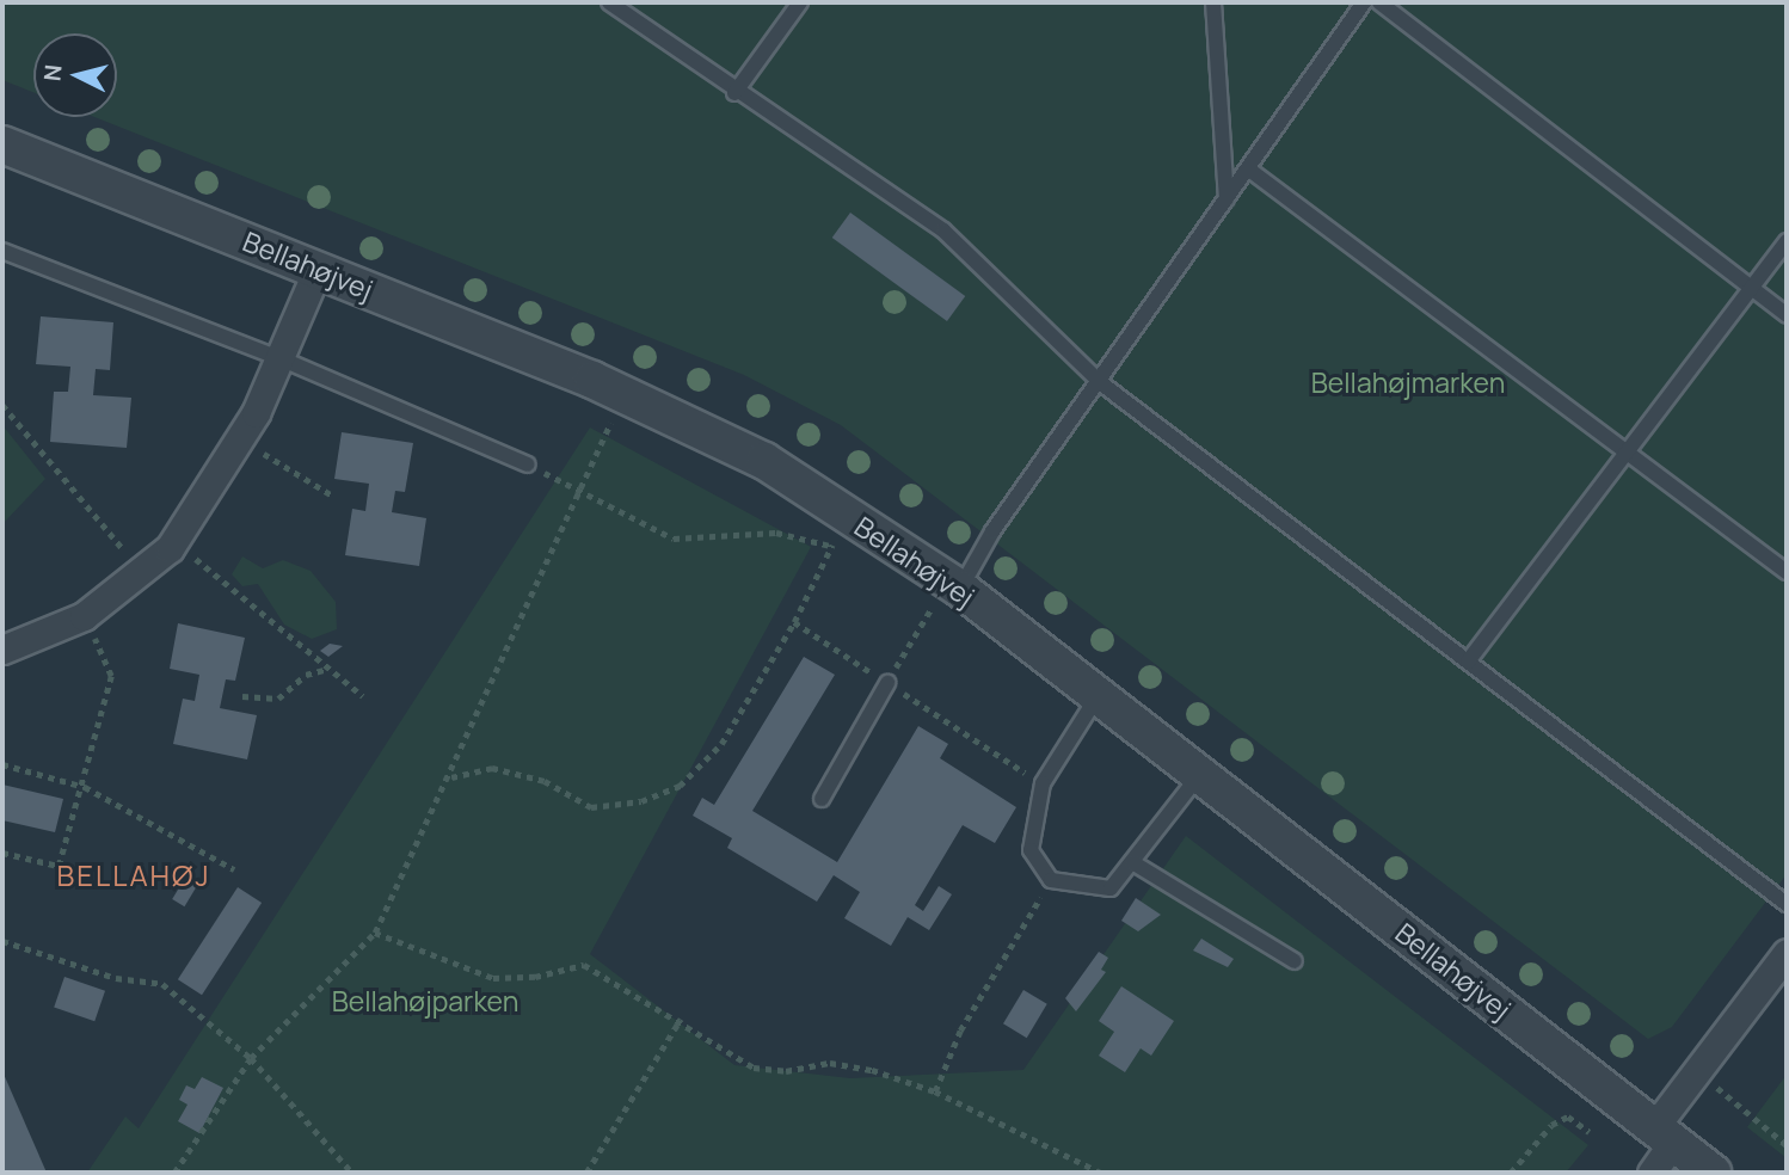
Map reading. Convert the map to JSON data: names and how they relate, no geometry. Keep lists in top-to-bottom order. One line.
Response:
{"streets":{"street":["Bellahøjvej"]},"districts":["BELLAHØJ"],"parks":["Bellahøjmarken","Bellahøjparken"],"north":"left"}
